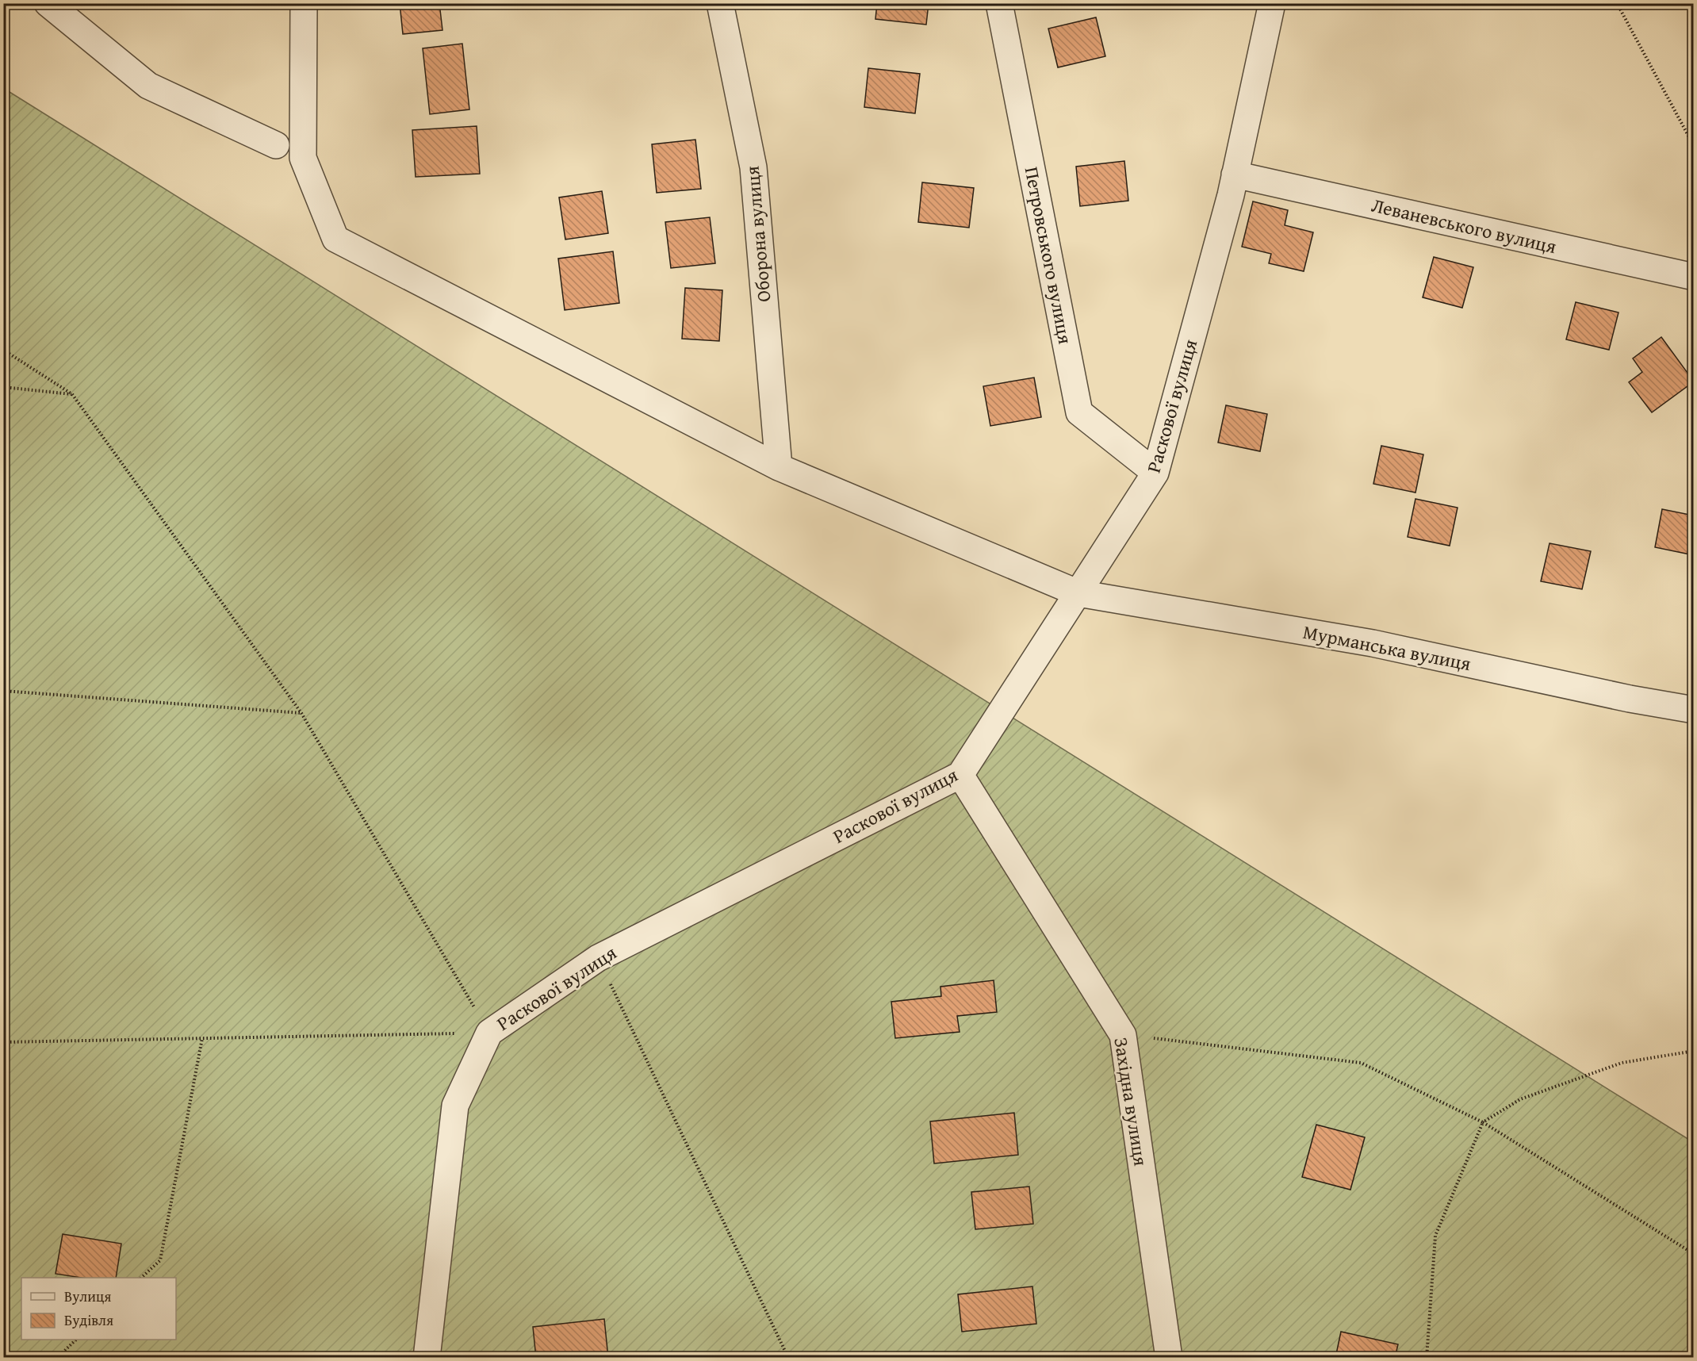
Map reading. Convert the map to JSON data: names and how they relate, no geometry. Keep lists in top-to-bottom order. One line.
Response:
{"streets":{"street":["Леваневського вулиця","Оборона вулиця","Петровського вулиця","Раскової вулиця","Мурманська вулиця","Західна вулиця"]},"crossings":[["Леваневського вулиця","Раскової вулиця"],["Оборона вулиця","Мурманська вулиця"],["Петровського вулиця","Раскової вулиця"],["Раскової вулиця","Мурманська вулиця"],["Раскової вулиця","Західна вулиця"]],"legend":["Вулиця","Будівля"]}
